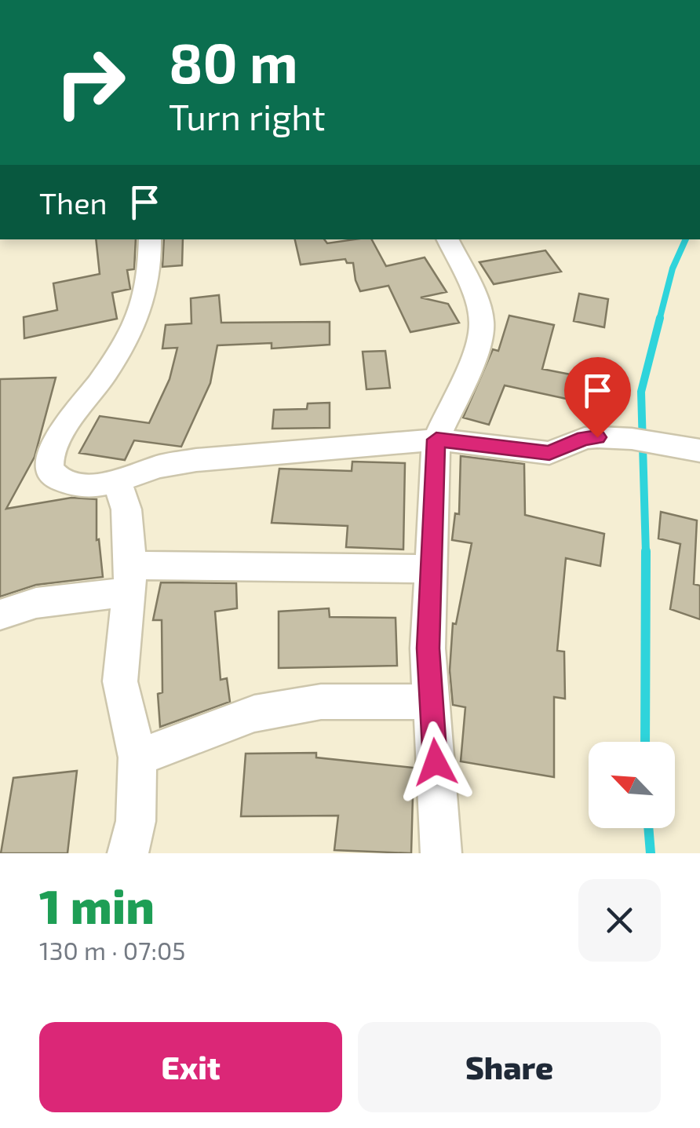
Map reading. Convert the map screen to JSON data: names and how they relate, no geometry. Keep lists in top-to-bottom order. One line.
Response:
{"north":"top left","page":{"turn":["80 m","Turn right"],"then":"Then","heading":["1 min","130 m · 07:05"],"buttons":["Exit","Share"]}}
